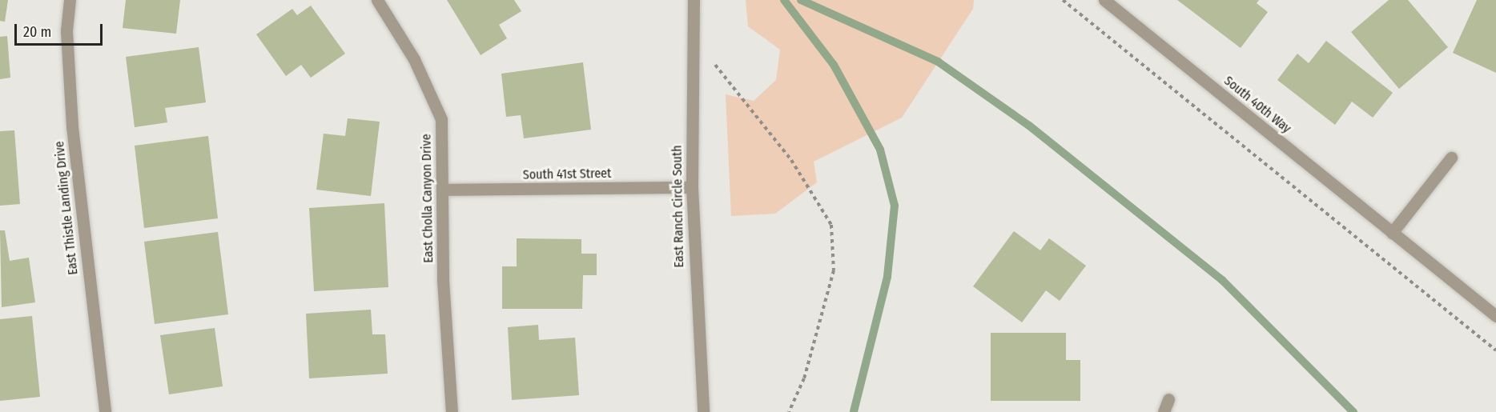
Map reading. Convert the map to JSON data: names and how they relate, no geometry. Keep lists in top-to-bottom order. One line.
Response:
{"streets":{"street":["South 40th Way","South 41st Street","East Cholla Canyon Drive","East Ranch Circle South","East Thistle Landing Drive"]},"crossings":[["South 41st Street","East Cholla Canyon Drive"],["South 41st Street","East Ranch Circle South"]],"scale_bar":"20 m"}
